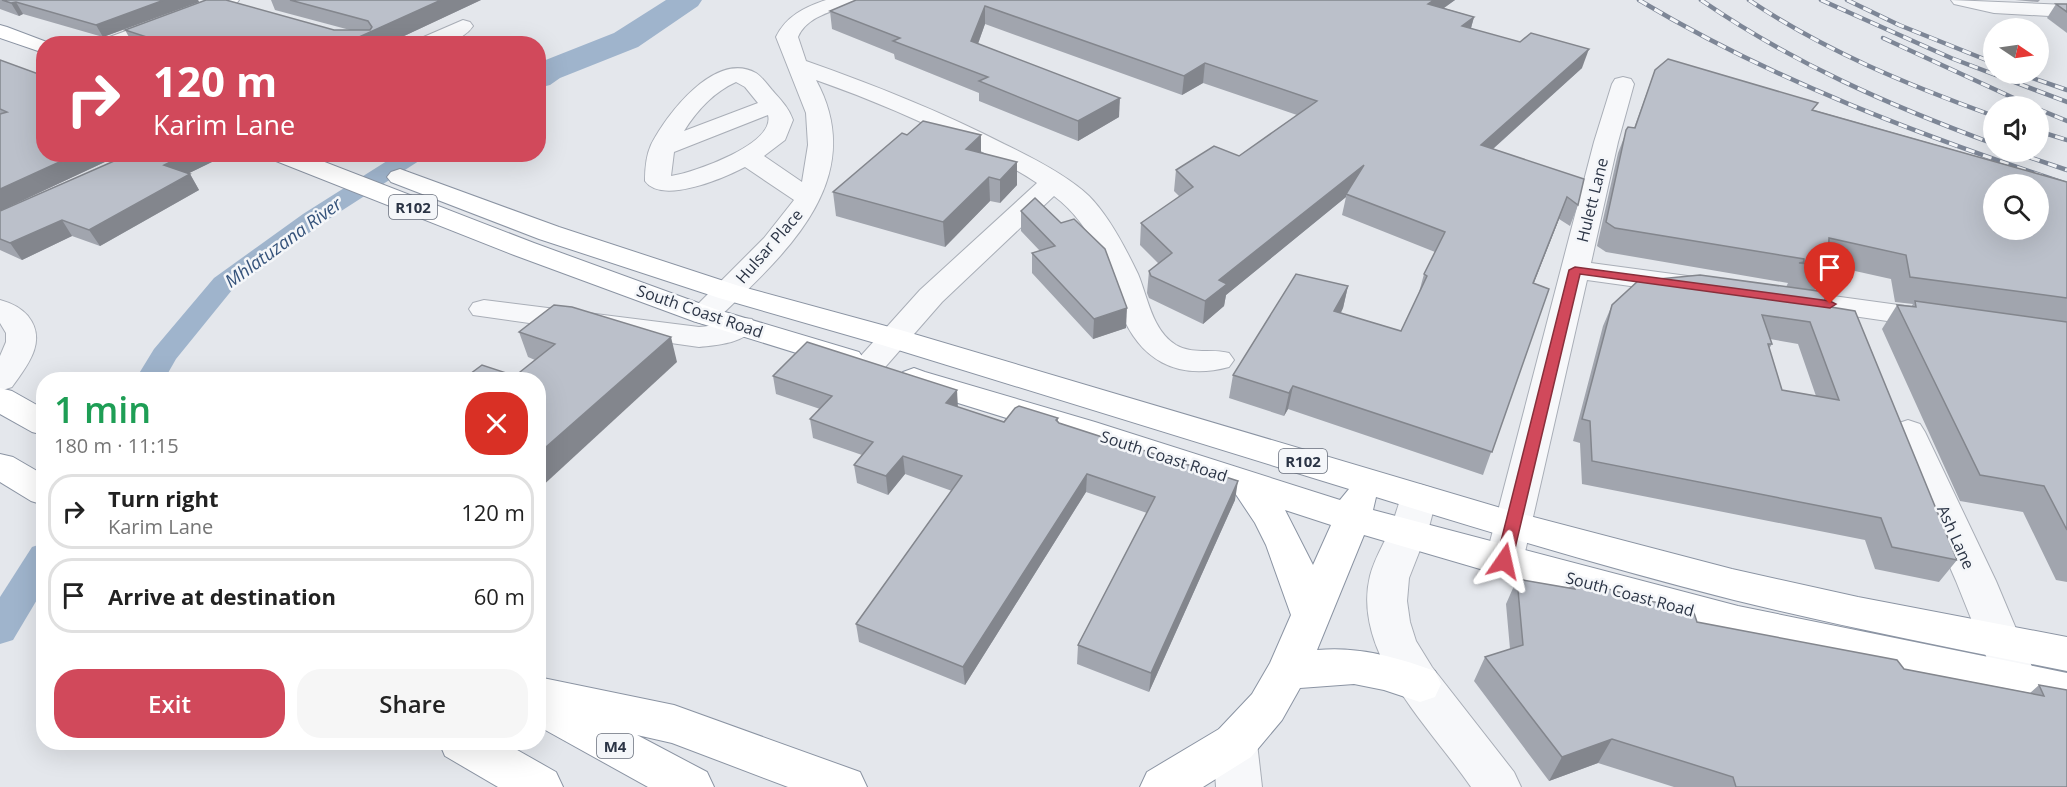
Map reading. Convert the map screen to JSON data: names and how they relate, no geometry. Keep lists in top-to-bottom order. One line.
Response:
{"streets":{"highway":["R102","South Coast Road","M4"],"street":["Hulett Lane","Hulsar Place","Ash Lane"]},"crossings":[["Hulett Lane","South Coast Road"],["Hulsar Place","South Coast Road"],["South Coast Road","Ash Lane"]],"water":["Mhlatuzana River"],"north":"right","page":{"turn":["120 m","Karim Lane"],"heading":["1 min","180 m · 11:15"],"list":[{"name":"Turn right","note":"Karim Lane","value":"120 m"},{"name":"Arrive at destination","value":"60 m"}],"buttons":["Exit","Share"]}}
